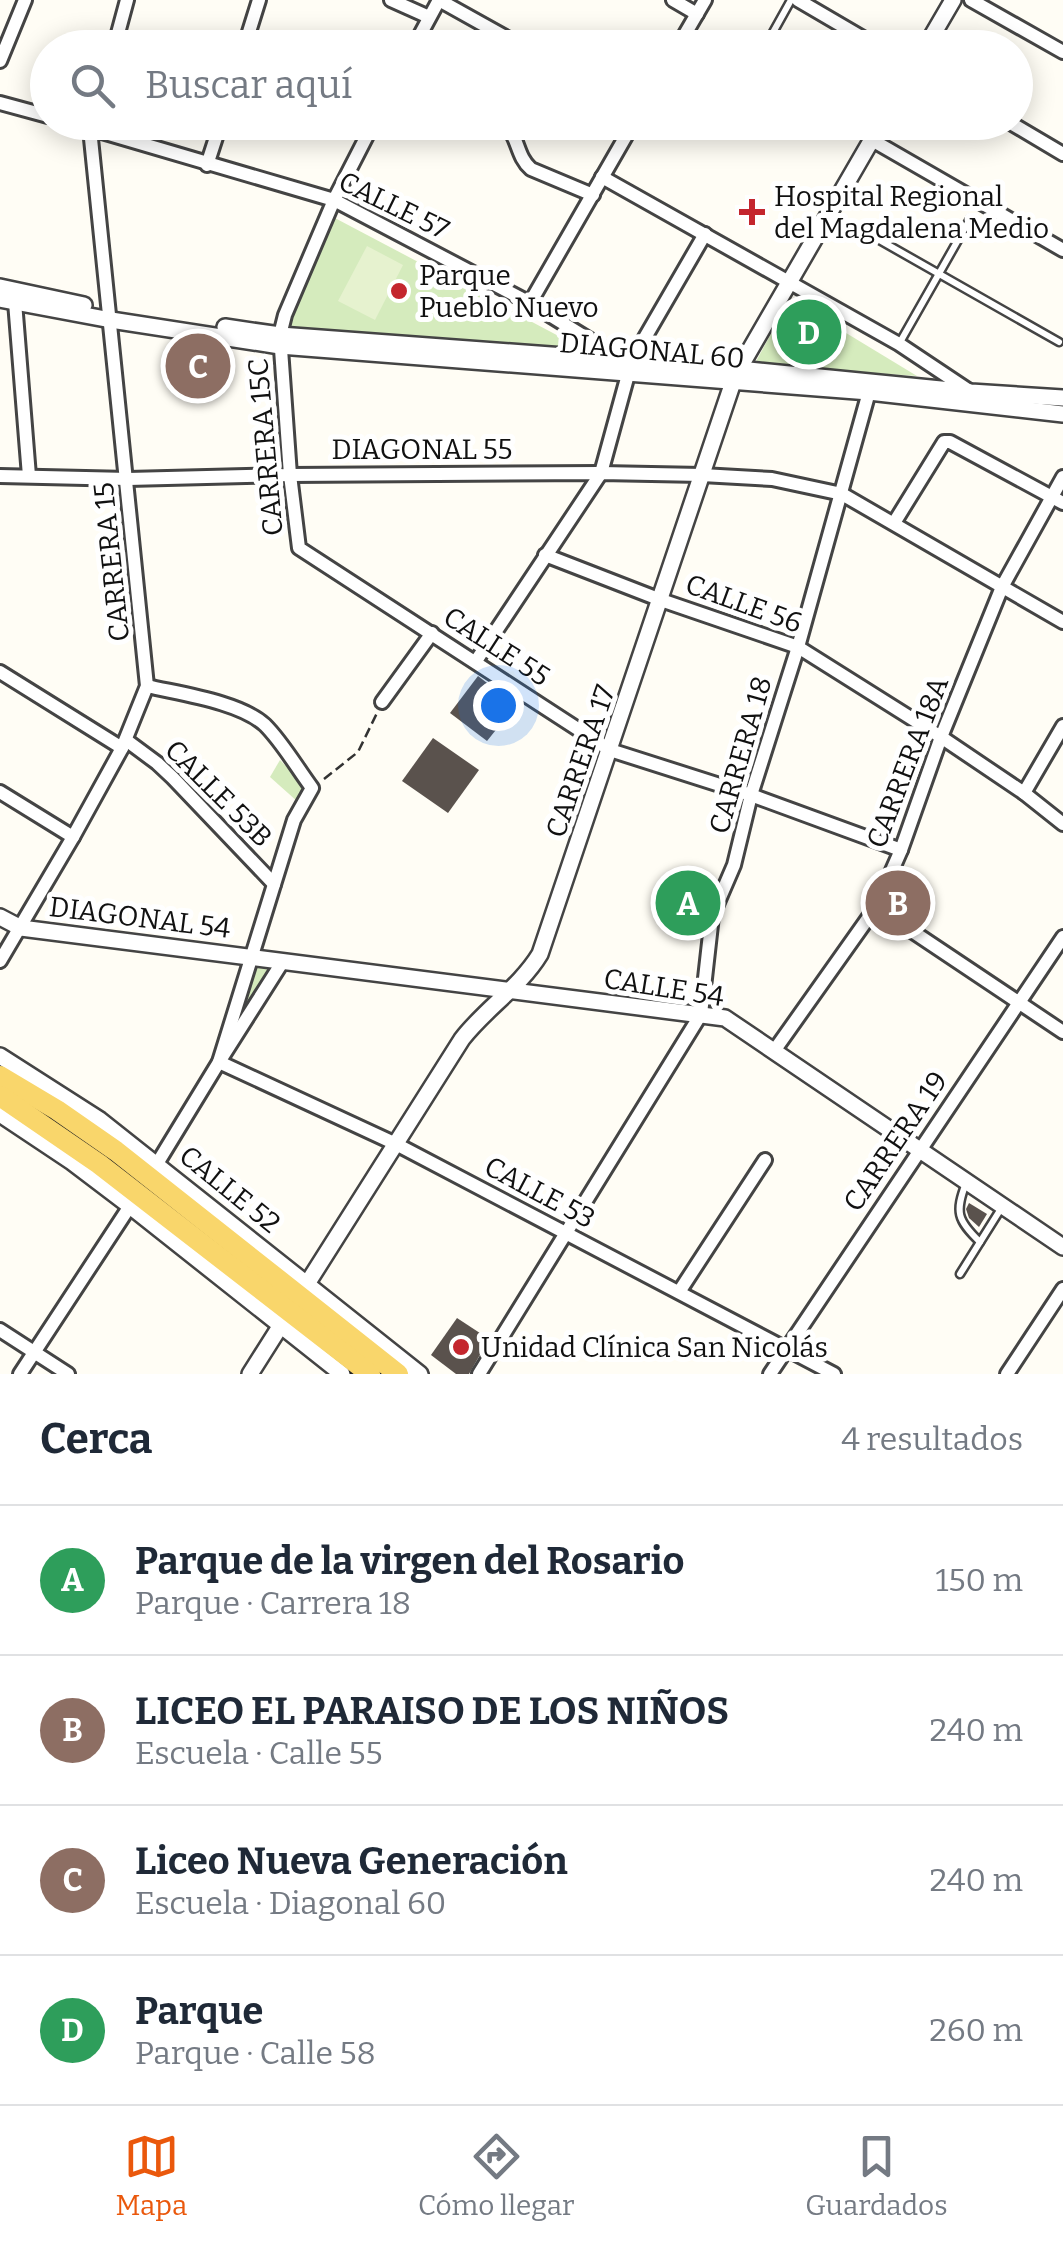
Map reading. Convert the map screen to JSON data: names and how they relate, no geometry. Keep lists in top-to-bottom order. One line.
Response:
{"streets":{"main road":["CALLE 52"],"street":["CALLE 57","DIAGONAL 60","CARRERA 15C","DIAGONAL 55","CARRERA 15","CALLE 56","CALLE 55","CARRERA 18","CARRERA 17","CARRERA 18A","CALLE 53B","DIAGONAL 54","CALLE 54","CARRERA 19","CALLE 53"]},"crossings":[["CALLE 57","DIAGONAL 60"],["CALLE 57","CARRERA 15C"],["DIAGONAL 60","CARRERA 15C"],["DIAGONAL 60","CARRERA 15"],["DIAGONAL 60","CARRERA 18"],["DIAGONAL 60","CARRERA 17"],["CARRERA 15C","DIAGONAL 55"],["CARRERA 15C","CALLE 55"],["DIAGONAL 55","CARRERA 15"],["DIAGONAL 55","CARRERA 18"],["DIAGONAL 55","CARRERA 17"],["CARRERA 15","CALLE 53B"],["CARRERA 15","DIAGONAL 54"],["CALLE 56","CARRERA 18"],["CALLE 56","CARRERA 17"],["CALLE 56","CARRERA 18A"],["CALLE 55","CARRERA 18"],["CALLE 55","CARRERA 17"],["CALLE 55","CARRERA 18A"],["CARRERA 18","CALLE 54"],["CARRERA 18","CALLE 53"],["CARRERA 17","CALLE 54"],["CARRERA 17","CALLE 52"],["CARRERA 17","CALLE 53"],["CARRERA 18A","CALLE 54"],["DIAGONAL 54","CALLE 54"],["CALLE 54","CARRERA 19"],["CARRERA 19","CALLE 53"]],"places":{"health":["Hospital Regional del Magdalena Medio"],"other":["Parque Pueblo Nuevo","Unidad Clínica San Nicolás"]},"page":{"search":"Buscar aquí","pins":["D","C","A","B"],"heading":["Cerca","4 resultados"],"list":[{"mark":"A","name":"Parque de la virgen del Rosario","note":"Parque · Carrera 18","value":"150 m"},{"mark":"B","name":"LICEO EL PARAISO DE LOS NIÑOS","note":"Escuela · Calle 55","value":"240 m"},{"mark":"C","name":"Liceo Nueva Generación","note":"Escuela · Diagonal 60","value":"240 m"},{"mark":"D","name":"Parque","note":"Parque · Calle 58","value":"260 m"}],"nav":["Mapa","Cómo llegar","Guardados"]}}
